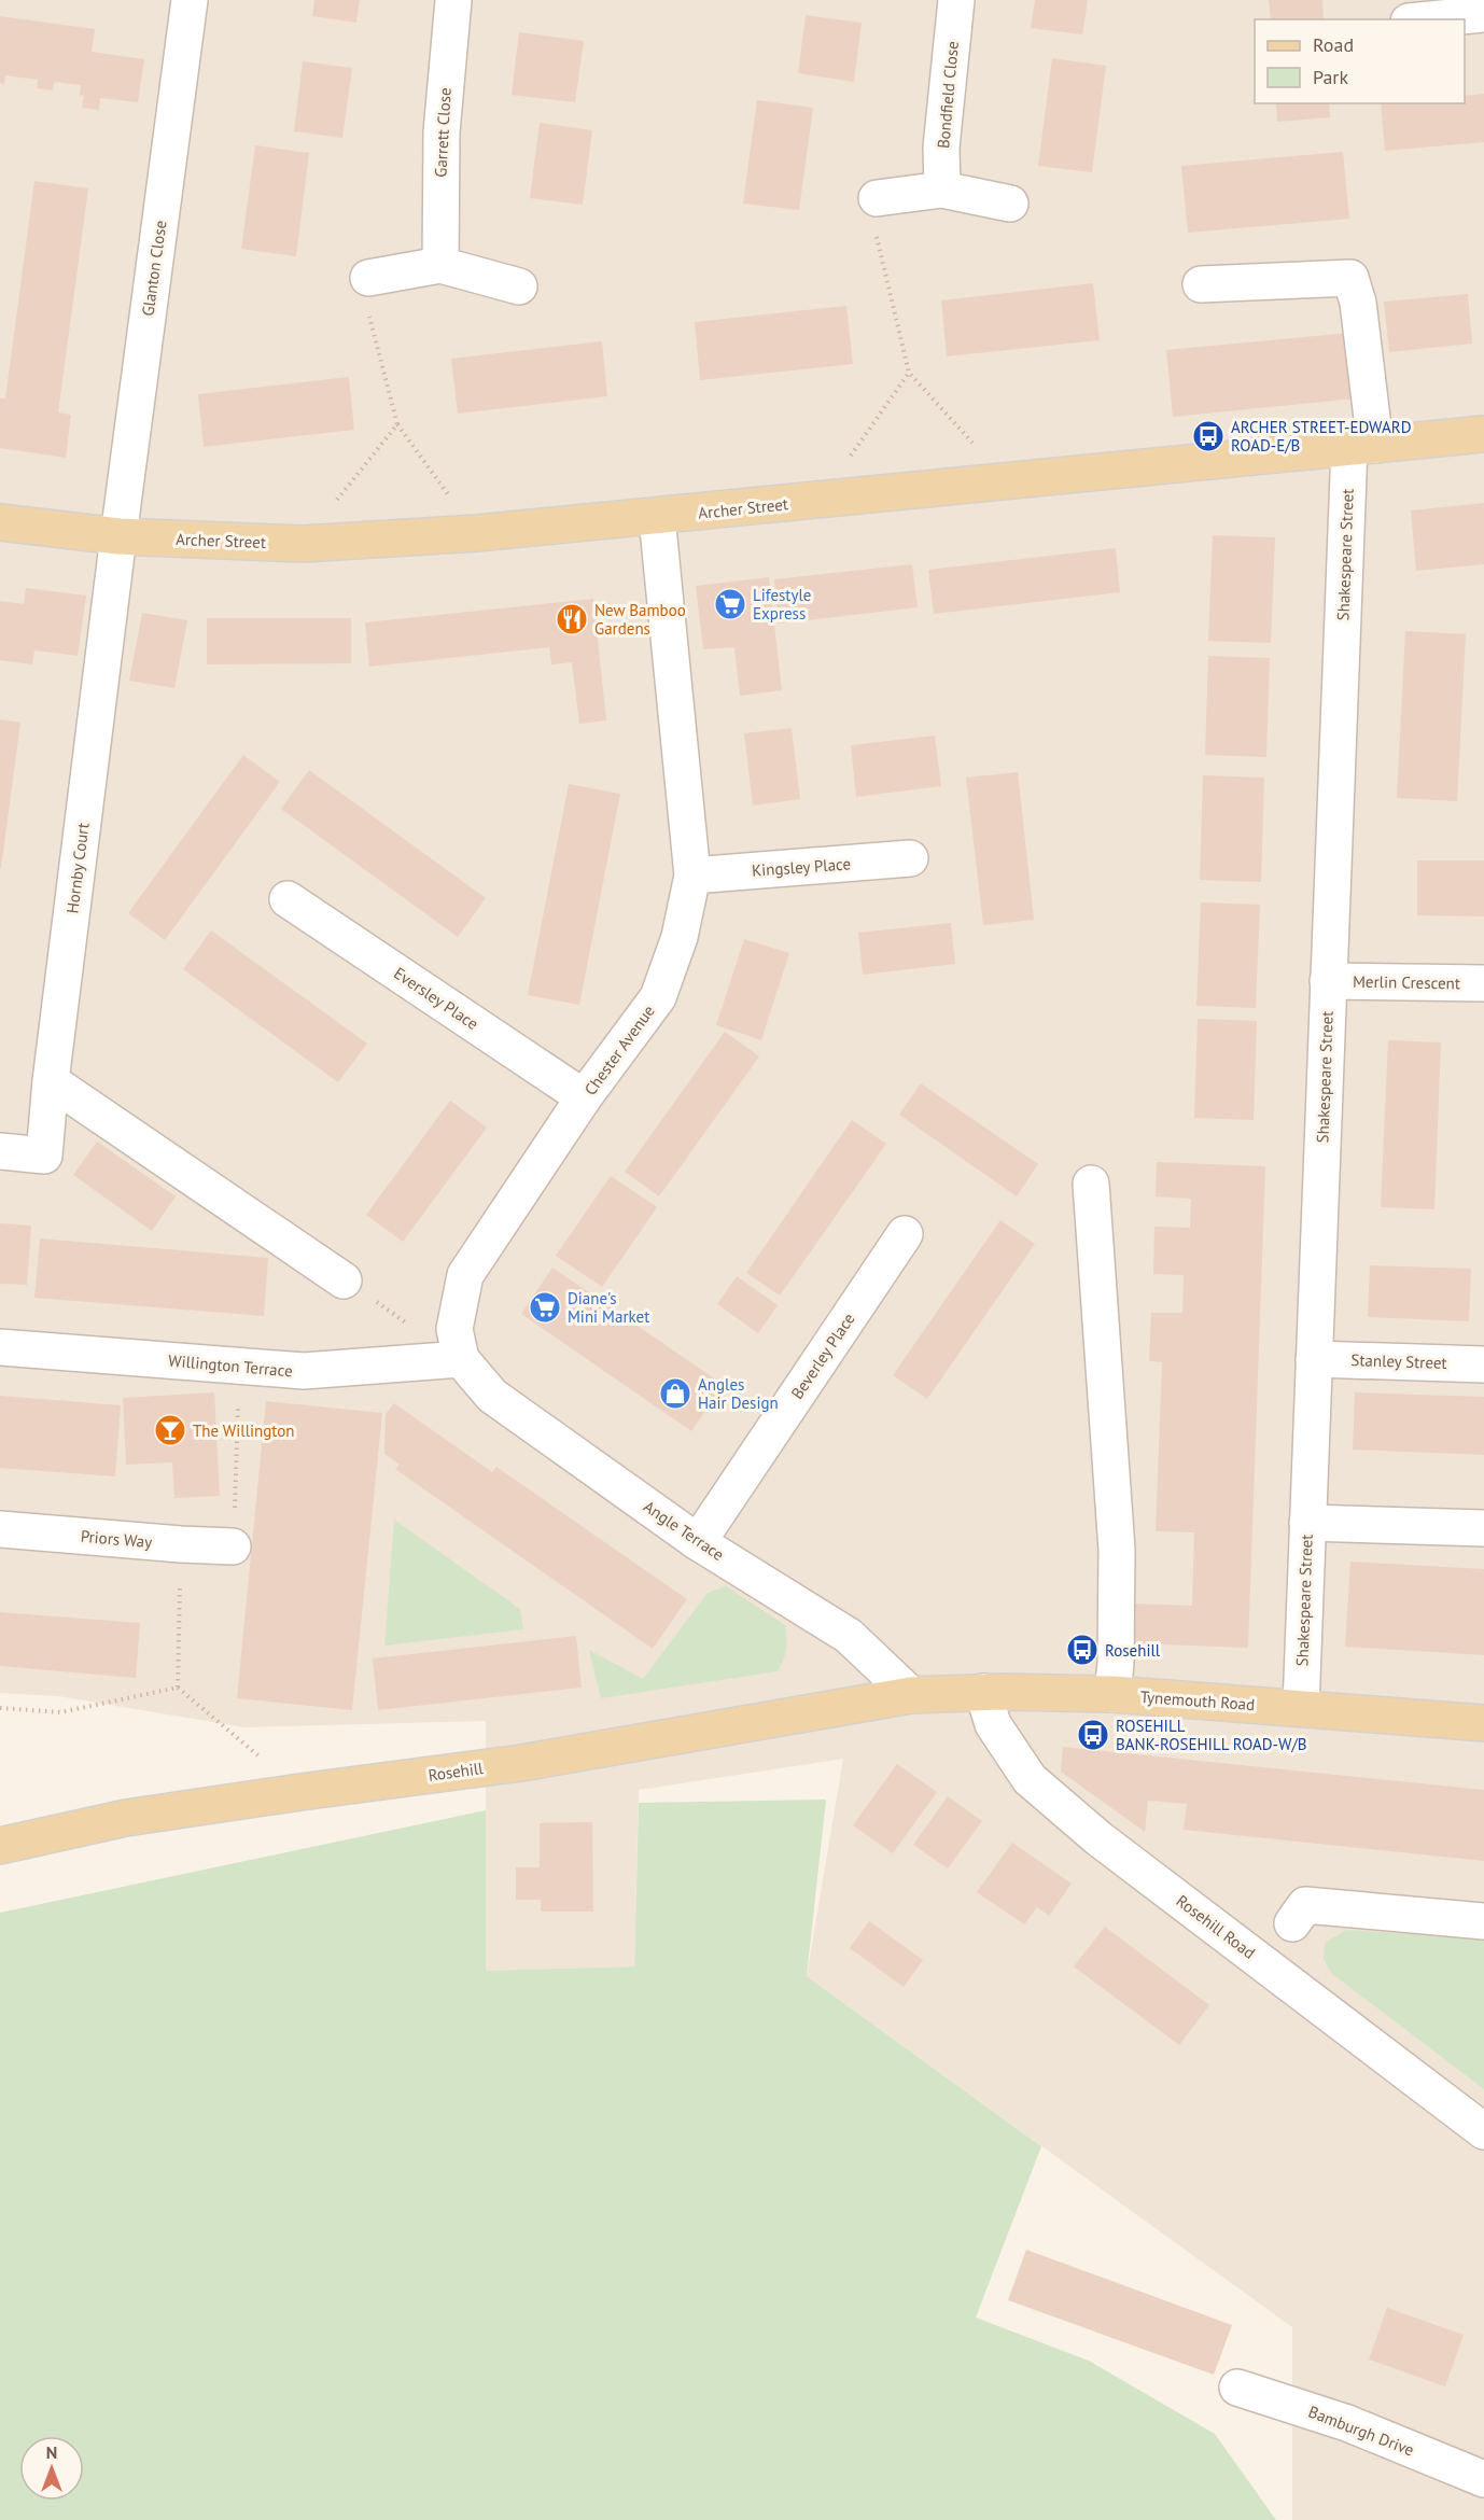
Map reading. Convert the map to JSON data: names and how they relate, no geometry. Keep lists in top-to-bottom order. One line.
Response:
{"streets":{"main road":["Archer Street","Tynemouth Road","Rosehill"],"street":["Bondfield Close","Garrett Close","Glanton Close","Shakespeare Street","Kingsley Place","Hornby Court","Merlin Crescent","Eversley Place","Chester Avenue","Beverley Place","Stanley Street","Willington Terrace","Angle Terrace","Priors Way","Rosehill Road","Bamburgh Drive"]},"crossings":[["Glanton Close","Archer Street"],["Glanton Close","Hornby Court"],["Archer Street","Shakespeare Street"],["Archer Street","Hornby Court"],["Archer Street","Chester Avenue"],["Shakespeare Street","Merlin Crescent"],["Shakespeare Street","Stanley Street"],["Shakespeare Street","Tynemouth Road"],["Kingsley Place","Chester Avenue"],["Eversley Place","Chester Avenue"],["Chester Avenue","Willington Terrace"],["Chester Avenue","Angle Terrace"],["Beverley Place","Angle Terrace"],["Willington Terrace","Angle Terrace"],["Angle Terrace","Tynemouth Road"],["Angle Terrace","Rosehill"],["Tynemouth Road","Rosehill"],["Tynemouth Road","Rosehill Road"]],"places":{"bus stop":["ARCHER STREET-EDWARD ROAD-E/B","Rosehill","ROSEHILL BANK-ROSEHILL ROAD-W/B"],"supermarket":["Lifestyle Express","Diane's Mini Market"],"restaurant":["New Bamboo Gardens"],"shop":["Angles Hair Design"],"bar":["The Willington"]},"legend":["Road","Park"],"north":"top"}
